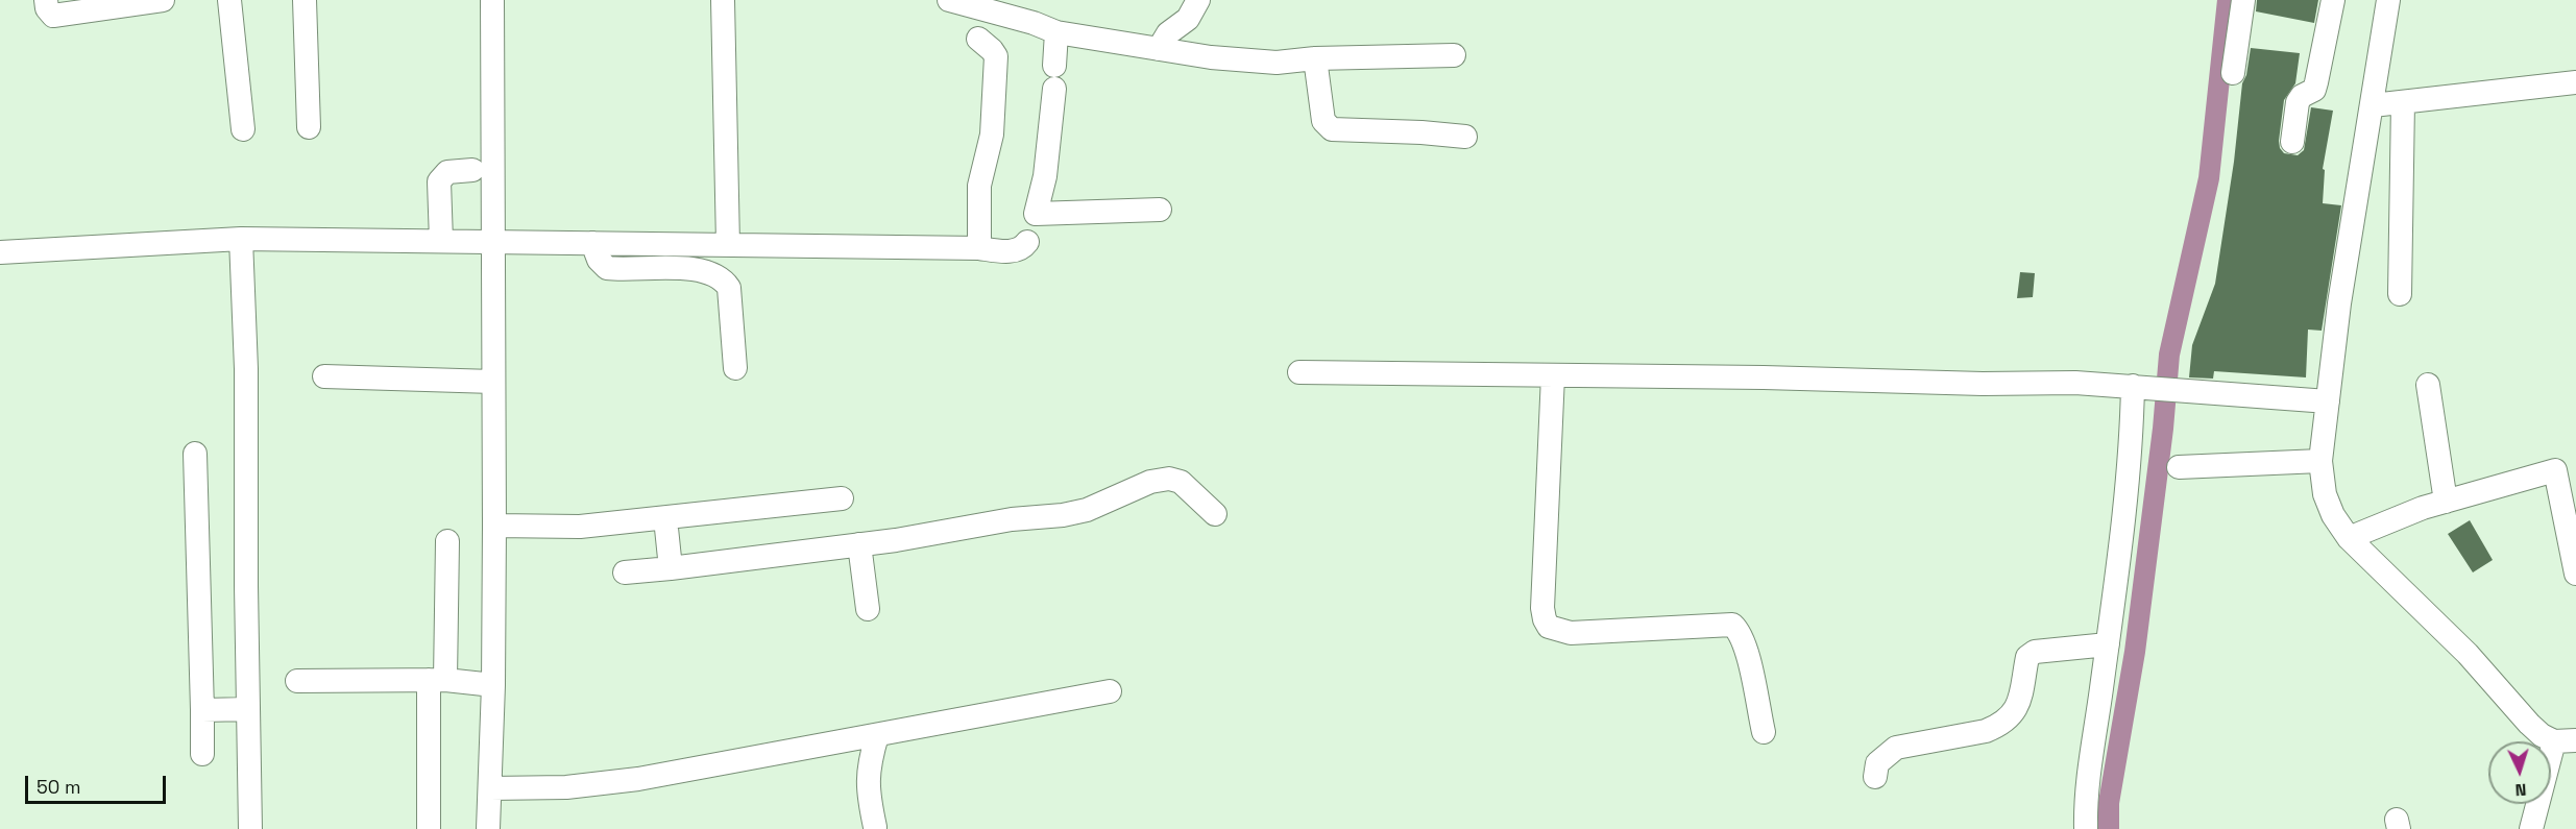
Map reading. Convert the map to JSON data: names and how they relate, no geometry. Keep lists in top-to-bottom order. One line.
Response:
{"scale_bar":"50 m","north":"bottom"}
